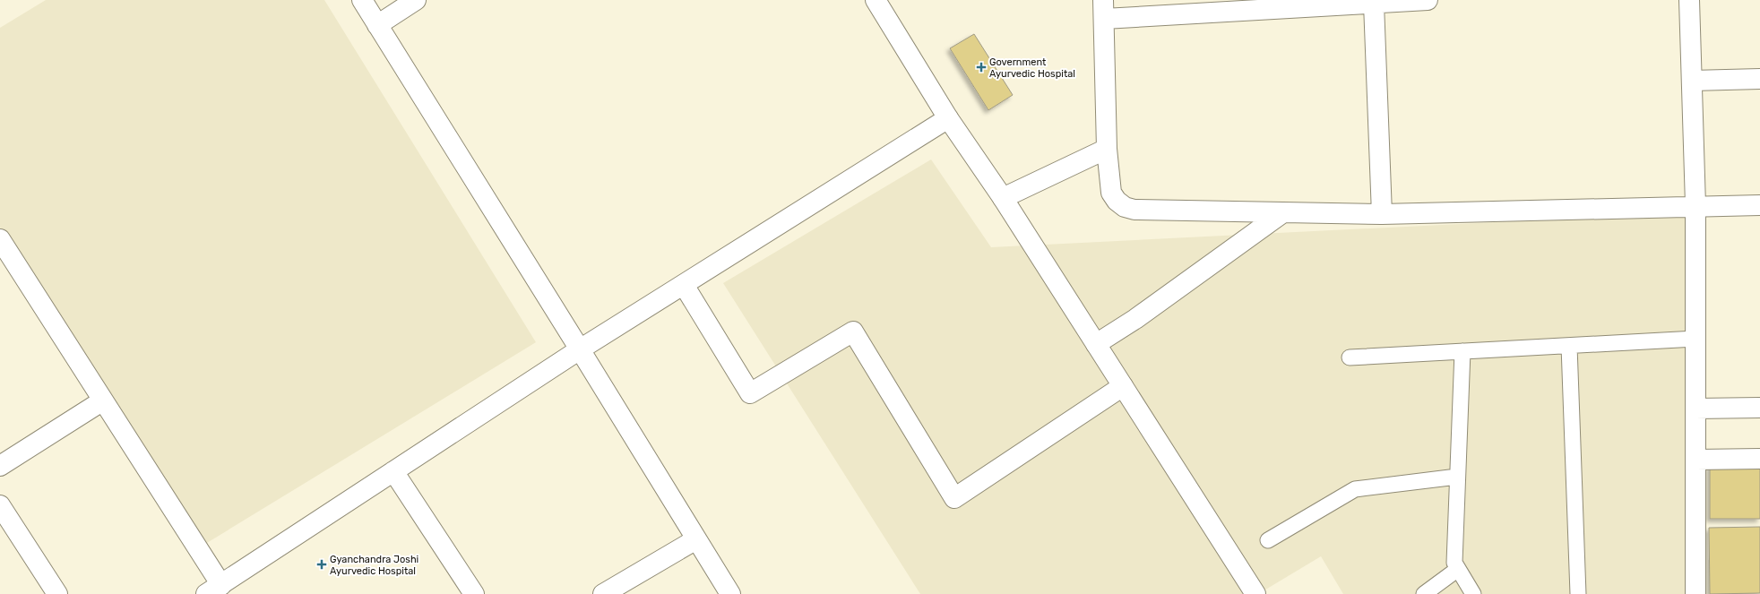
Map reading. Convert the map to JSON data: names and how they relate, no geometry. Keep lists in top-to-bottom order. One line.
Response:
{"places":{"health":["Government Ayurvedic Hospital","Gyanchandra Joshi Ayurvedic Hospital"]}}
